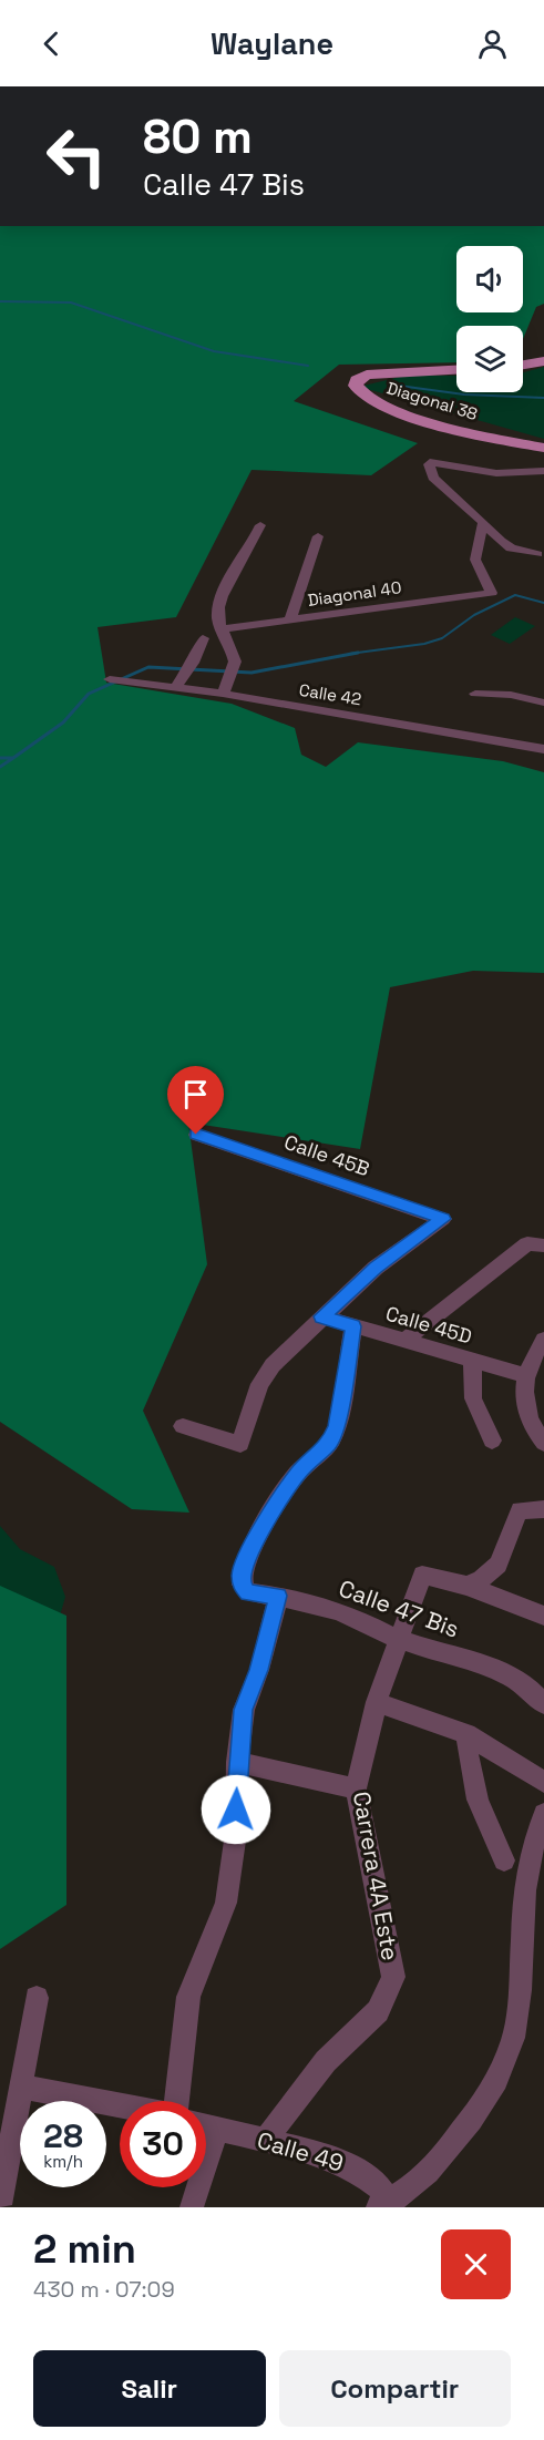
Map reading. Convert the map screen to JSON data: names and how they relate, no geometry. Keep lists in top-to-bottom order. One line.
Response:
{"streets":{"main road":["Diagonal 38"],"street":["Diagonal 40","Calle 42","Calle 45B","Calle 45D","Calle 47 Bis","Carrera 4A Este","Calle 49"]},"crossings":[["Calle 45B","Calle 45D"],["Calle 45D","Calle 47 Bis"],["Calle 47 Bis","Carrera 4A Este"],["Carrera 4A Este","Calle 49"]],"page":{"header":"Waylane","turn":["80 m","Calle 47 Bis"],"speed":"28 km/h","limit":"30","heading":["2 min","430 m · 07:09"],"buttons":["Salir","Compartir"]}}
